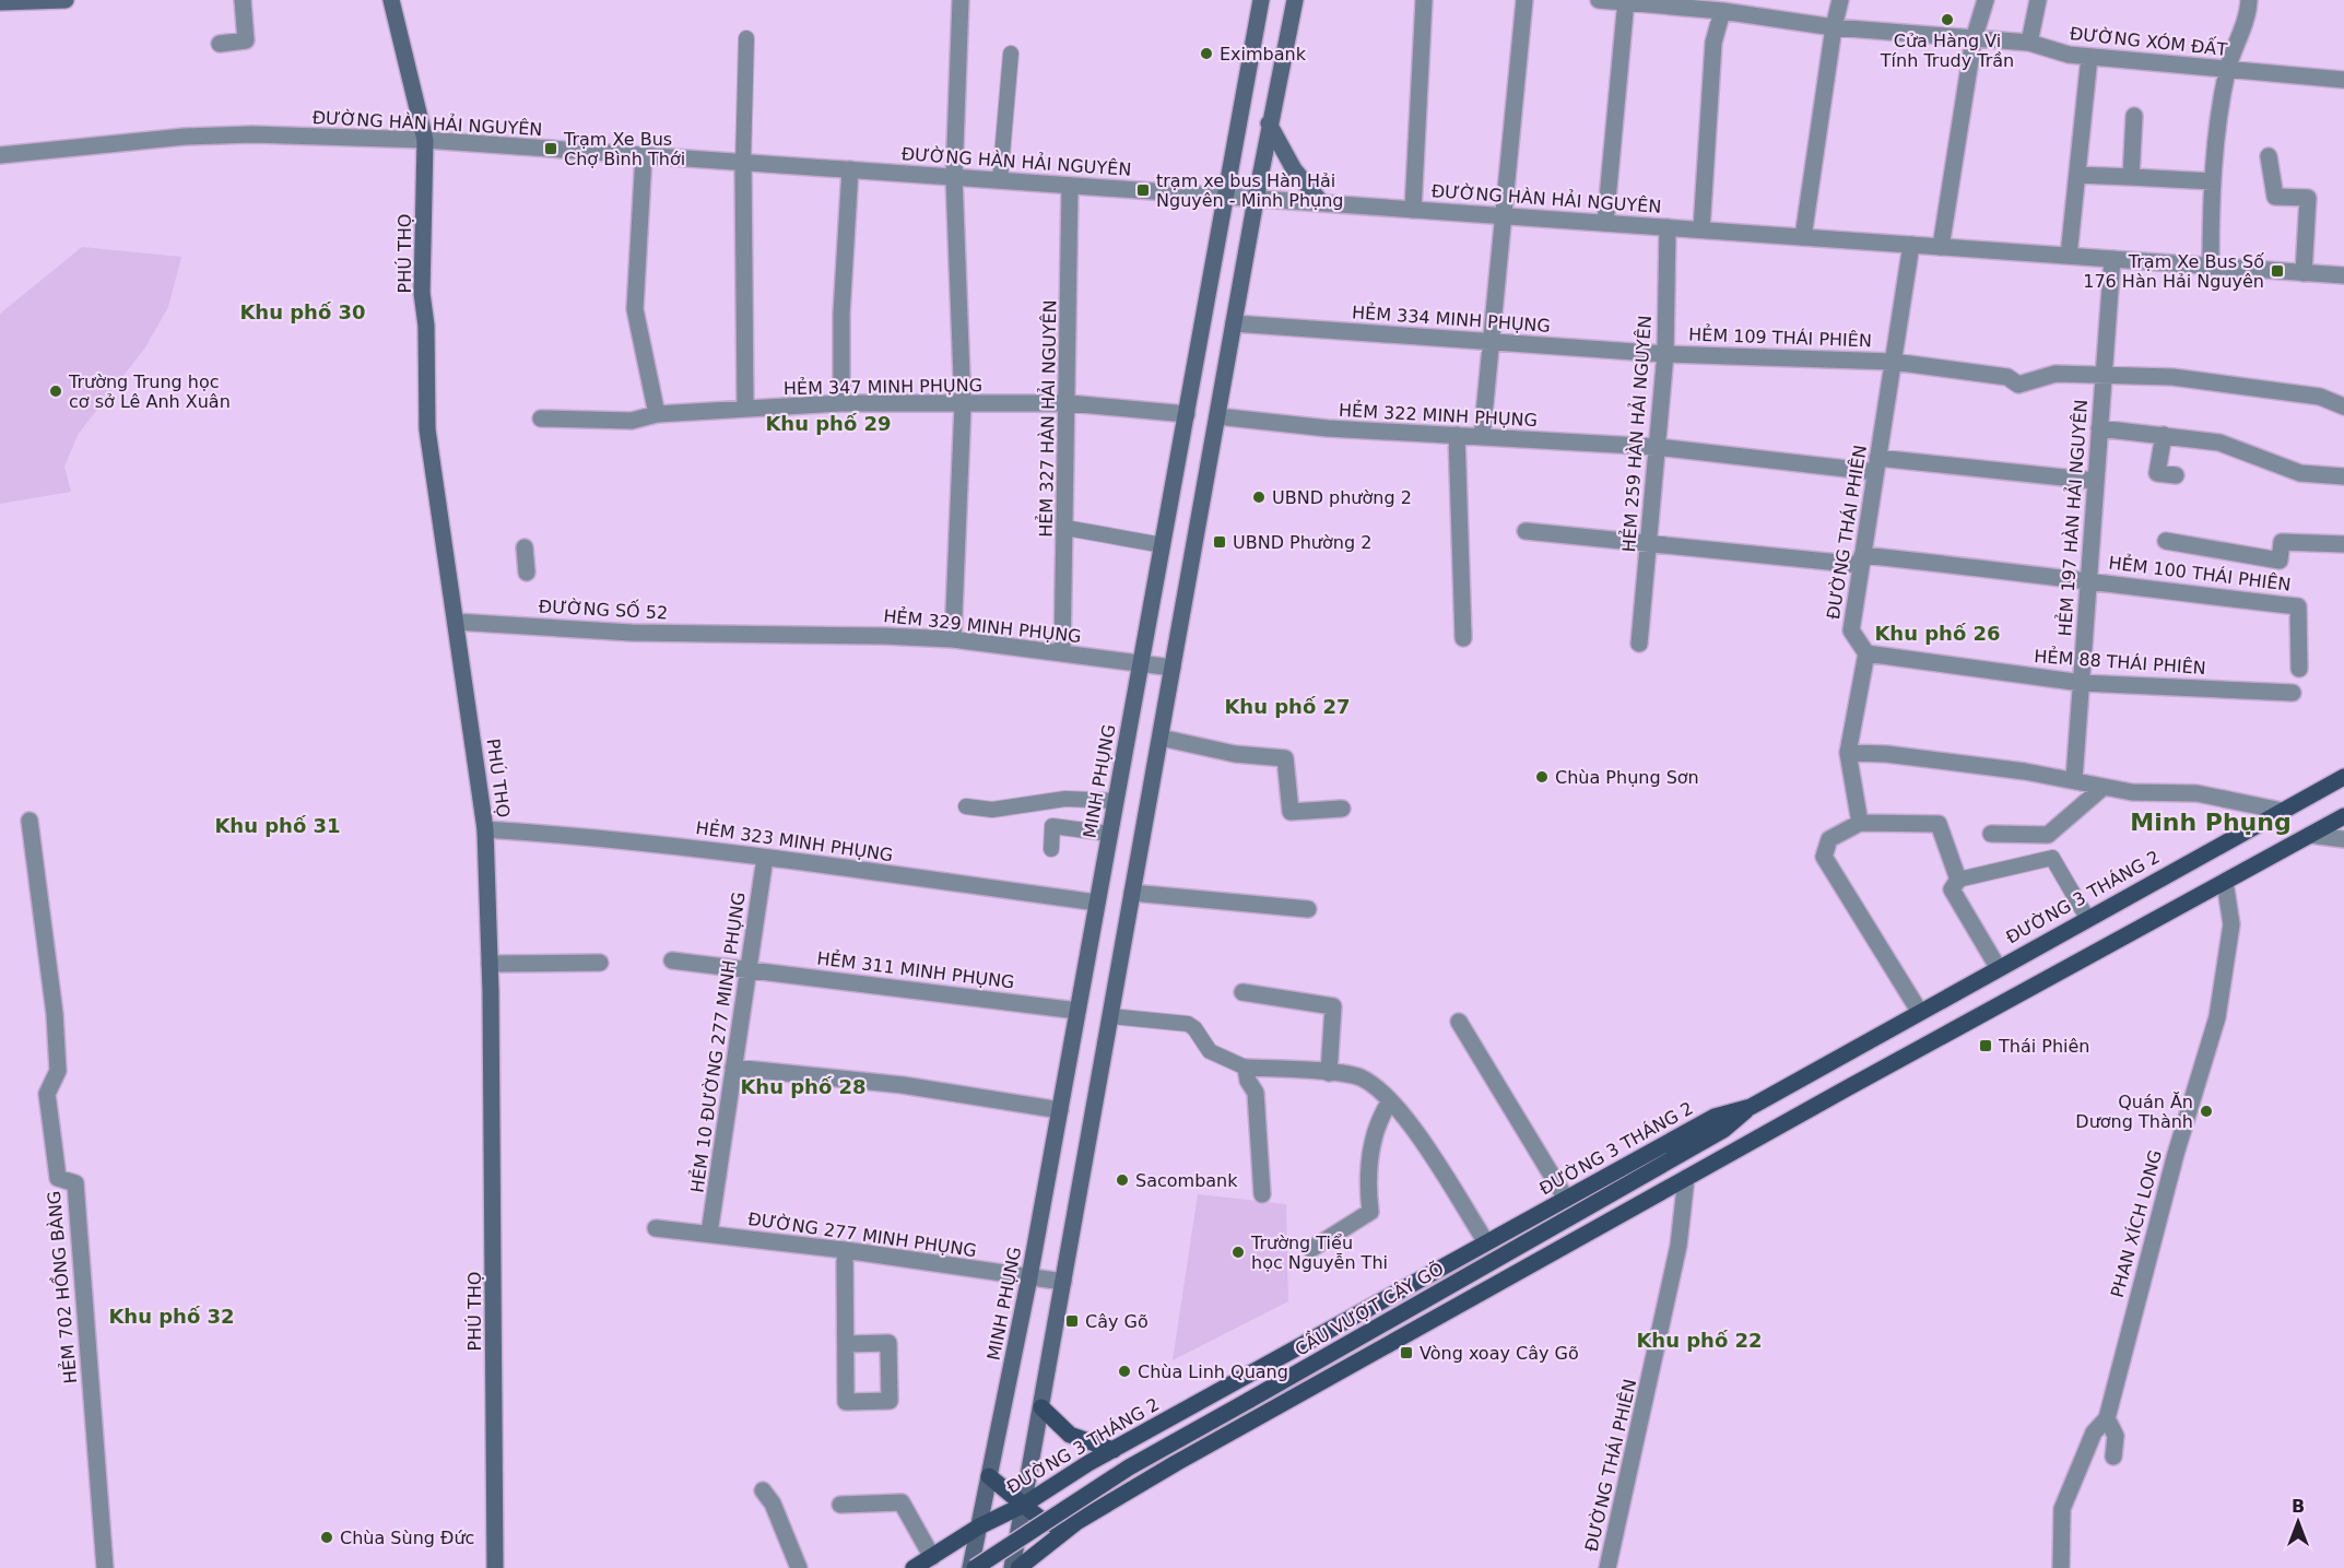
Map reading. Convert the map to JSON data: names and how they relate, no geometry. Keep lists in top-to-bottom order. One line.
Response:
{"streets":{"main road":["PHÚ THỌ","MINH PHỤNG","ĐƯỜNG 3 THÁNG 2","CẦU VƯỢT CÂY GÕ"],"street":["ĐƯỜNG XÓM ĐẤT","ĐƯỜNG HÀN HẢI NGUYÊN","HẺM 334 MINH PHỤNG","HẺM 109 THÁI PHIÊN","HẺM 347 MINH PHỤNG","HẺM 322 MINH PHỤNG","HẺM 327 HÀN HẢI NGUYÊN","HẺM 259 HÀN HẢI NGUYÊN","HẺM 197 HÀN HẢI NGUYÊN","ĐƯỜNG THÁI PHIÊN","HẺM 100 THÁI PHIÊN","ĐƯỜNG SỐ 52","HẺM 329 MINH PHỤNG","HẺM 88 THÁI PHIÊN","HẺM 323 MINH PHỤNG","HẺM 311 MINH PHỤNG","HẺM 10 ĐƯỜNG 277 MINH PHỤNG","PHAN XÍCH LONG","ĐƯỜNG 277 MINH PHỤNG","HẺM 702 HỒNG BÀNG"]},"crossings":[["ĐƯỜNG HÀN HẢI NGUYÊN","PHÚ THỌ"],["ĐƯỜNG HÀN HẢI NGUYÊN","HẺM 327 HÀN HẢI NGUYÊN"],["ĐƯỜNG HÀN HẢI NGUYÊN","HẺM 259 HÀN HẢI NGUYÊN"],["ĐƯỜNG HÀN HẢI NGUYÊN","HẺM 197 HÀN HẢI NGUYÊN"],["ĐƯỜNG HÀN HẢI NGUYÊN","ĐƯỜNG THÁI PHIÊN"],["ĐƯỜNG HÀN HẢI NGUYÊN","MINH PHỤNG"],["PHÚ THỌ","ĐƯỜNG SỐ 52"],["PHÚ THỌ","HẺM 323 MINH PHỤNG"],["HẺM 334 MINH PHỤNG","HẺM 109 THÁI PHIÊN"],["HẺM 334 MINH PHỤNG","HẺM 259 HÀN HẢI NGUYÊN"],["HẺM 109 THÁI PHIÊN","HẺM 259 HÀN HẢI NGUYÊN"],["HẺM 109 THÁI PHIÊN","HẺM 197 HÀN HẢI NGUYÊN"],["HẺM 109 THÁI PHIÊN","ĐƯỜNG THÁI PHIÊN"],["HẺM 347 MINH PHỤNG","HẺM 327 HÀN HẢI NGUYÊN"],["HẺM 347 MINH PHỤNG","MINH PHỤNG"],["HẺM 322 MINH PHỤNG","HẺM 259 HÀN HẢI NGUYÊN"],["HẺM 322 MINH PHỤNG","HẺM 197 HÀN HẢI NGUYÊN"],["HẺM 322 MINH PHỤNG","ĐƯỜNG THÁI PHIÊN"],["HẺM 327 HÀN HẢI NGUYÊN","HẺM 329 MINH PHỤNG"],["HẺM 259 HÀN HẢI NGUYÊN","HẺM 100 THÁI PHIÊN"],["HẺM 197 HÀN HẢI NGUYÊN","HẺM 100 THÁI PHIÊN"],["HẺM 197 HÀN HẢI NGUYÊN","HẺM 88 THÁI PHIÊN"],["ĐƯỜNG THÁI PHIÊN","HẺM 100 THÁI PHIÊN"],["ĐƯỜNG THÁI PHIÊN","HẺM 88 THÁI PHIÊN"],["ĐƯỜNG SỐ 52","HẺM 329 MINH PHỤNG"],["HẺM 329 MINH PHỤNG","MINH PHỤNG"],["MINH PHỤNG","HẺM 323 MINH PHỤNG"],["MINH PHỤNG","ĐƯỜNG 3 THÁNG 2"],["MINH PHỤNG","HẺM 311 MINH PHỤNG"],["MINH PHỤNG","ĐƯỜNG 277 MINH PHỤNG"],["MINH PHỤNG","CẦU VƯỢT CÂY GÕ"],["HẺM 323 MINH PHỤNG","HẺM 10 ĐƯỜNG 277 MINH PHỤNG"],["ĐƯỜNG 3 THÁNG 2","CẦU VƯỢT CÂY GÕ"],["HẺM 311 MINH PHỤNG","HẺM 10 ĐƯỜNG 277 MINH PHỤNG"],["HẺM 10 ĐƯỜNG 277 MINH PHỤNG","ĐƯỜNG 277 MINH PHỤNG"]],"districts":["Khu phố 30","Khu phố 29","Khu phố 26","Khu phố 27","Minh Phụng","Khu phố 31","Khu phố 28","Khu phố 32","Khu phố 22"],"places":{"other":["Cửa Hàng Vi Tính Trudy Trần","Eximbank","Trường Trung học cơ sở Lê Anh Xuân","UBND phường 2","Chùa Phụng Sơn","Quán Ăn Dương Thành","Sacombank","Trường Tiểu học Nguyễn Thi","Chùa Linh Quang","Chùa Sùng Đức"],"transit":["Trạm Xe Bus Chợ Bình Thới","trạm xe bus Hàn Hải Nguyên - Minh Phụng","Trạm Xe Bus Số 176 Hàn Hải Nguyên","UBND Phường 2","Thái Phiên","Cây Gõ","Vòng xoay Cây Gõ"]},"north":"top"}
